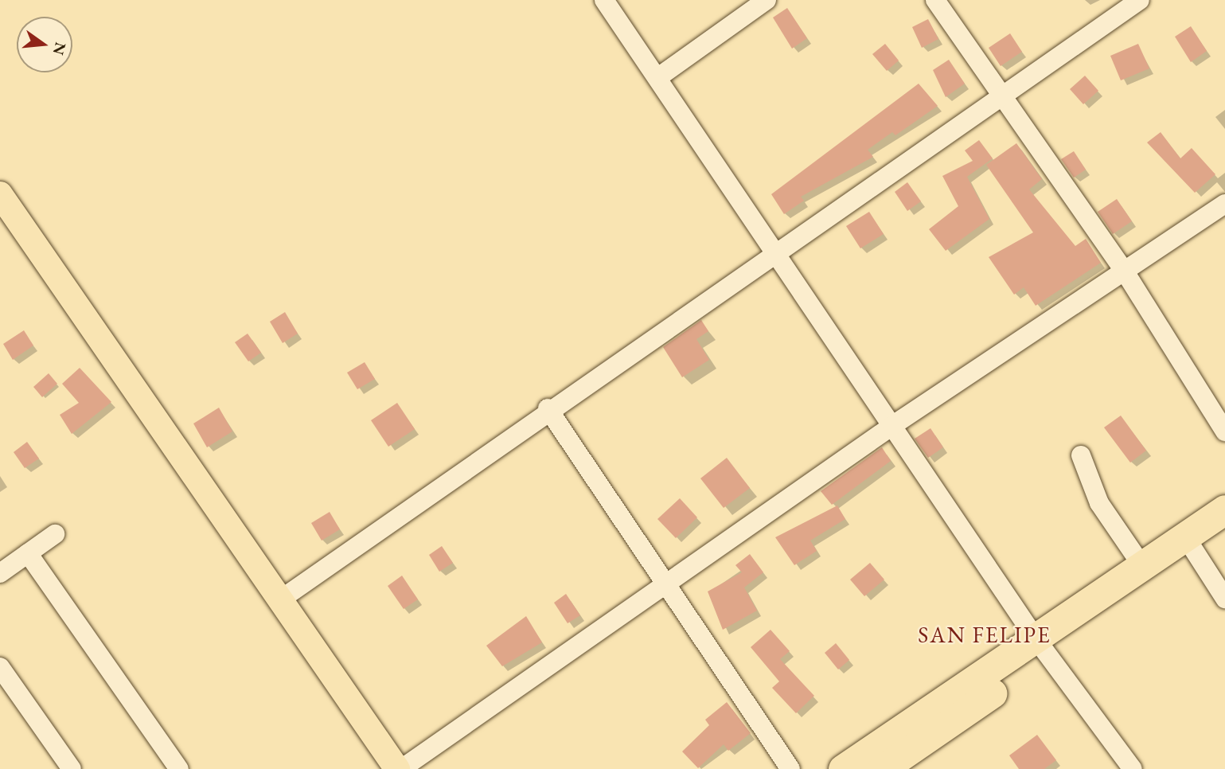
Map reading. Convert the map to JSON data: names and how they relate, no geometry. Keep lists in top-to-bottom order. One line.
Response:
{"districts":["SAN FELIPE"],"north":"right"}
